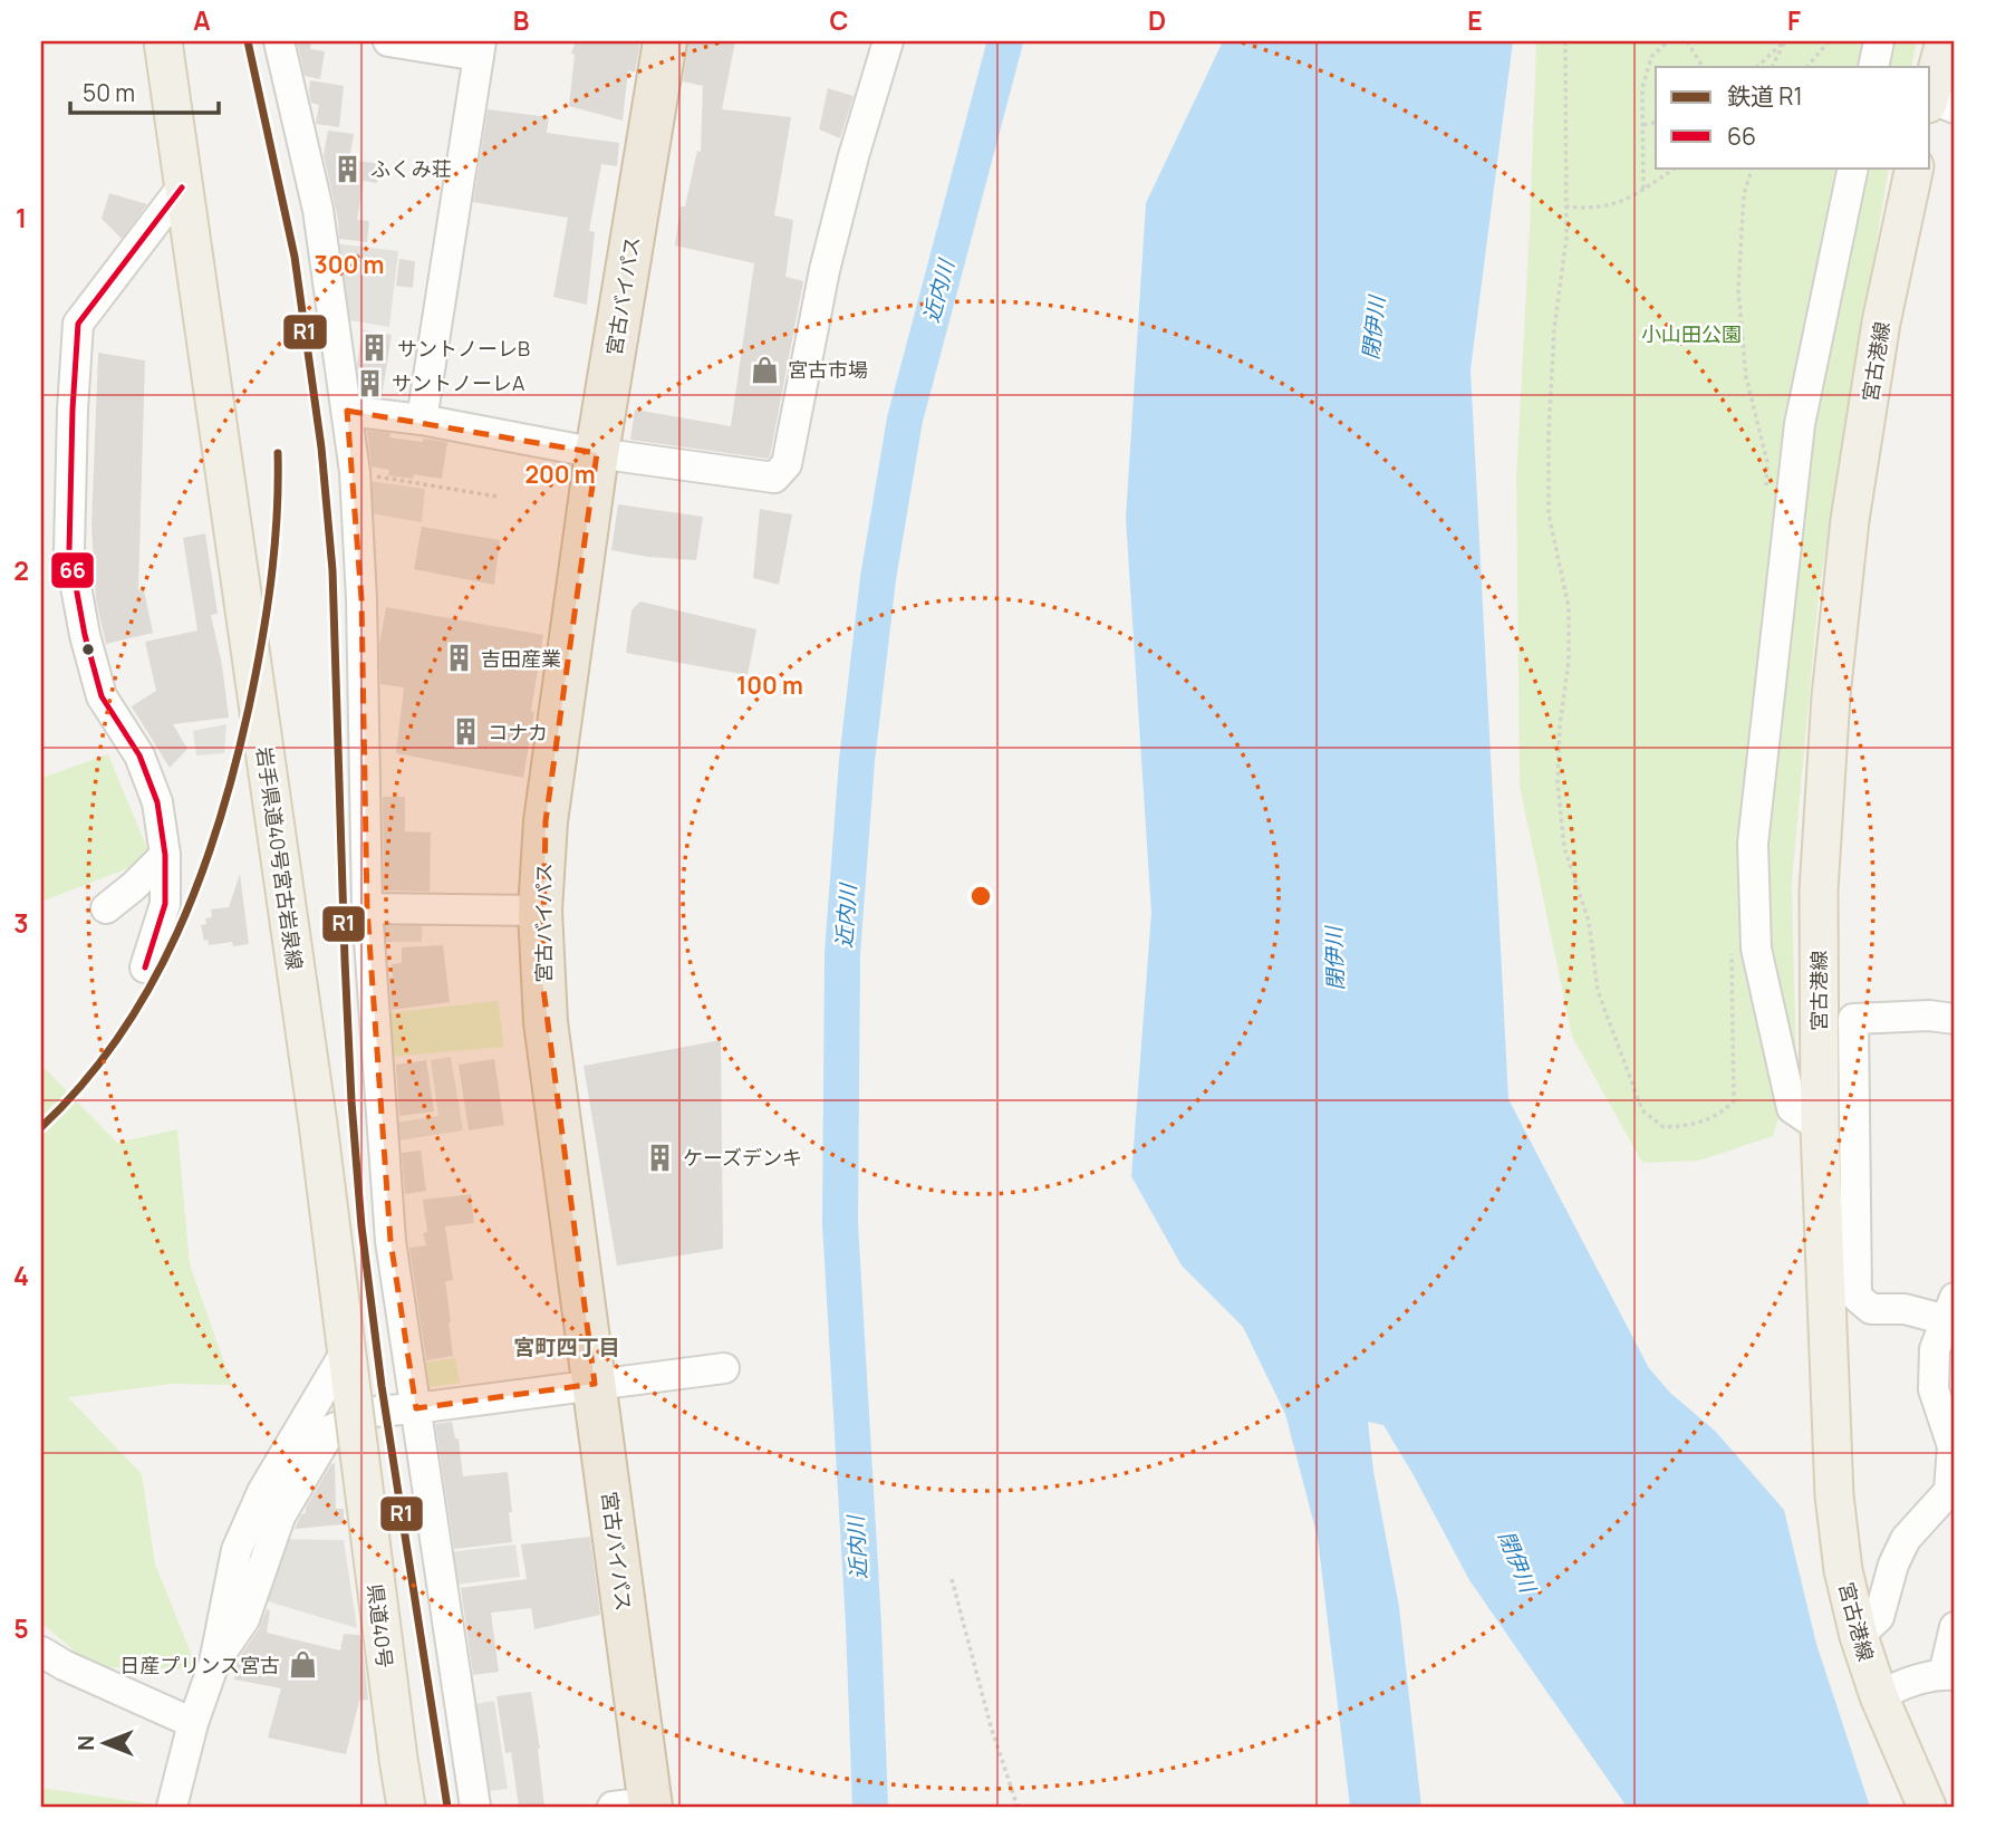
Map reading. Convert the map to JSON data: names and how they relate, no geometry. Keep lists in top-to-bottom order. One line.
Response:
{"streets":{"highway":["宮古バイパス"],"main road":["宮古港線","岩手県道40号宮古岩泉線","県道40号"]},"crossings":[["岩手県道40号宮古岩泉線","県道40号"]],"districts":["宮町四丁目"],"water":["近内川","閉伊川"],"parks":["小山田公園"],"places":{"building":["ふくみ荘","サントノーレB","サントノーレA","吉田産業","コナカ","ケーズデンキ"],"shop":["宮古市場","日産プリンス宮古"]},"lines":["rail line R1","transit line 66"],"legend":["鉄道 R1","66"],"scale_bar":"50 m","north":"left","grid":{"columns":["A","B","C","D","E","F"],"rows":["1","2","3","4","5"]},"rings":["300 m","200 m","100 m"]}
